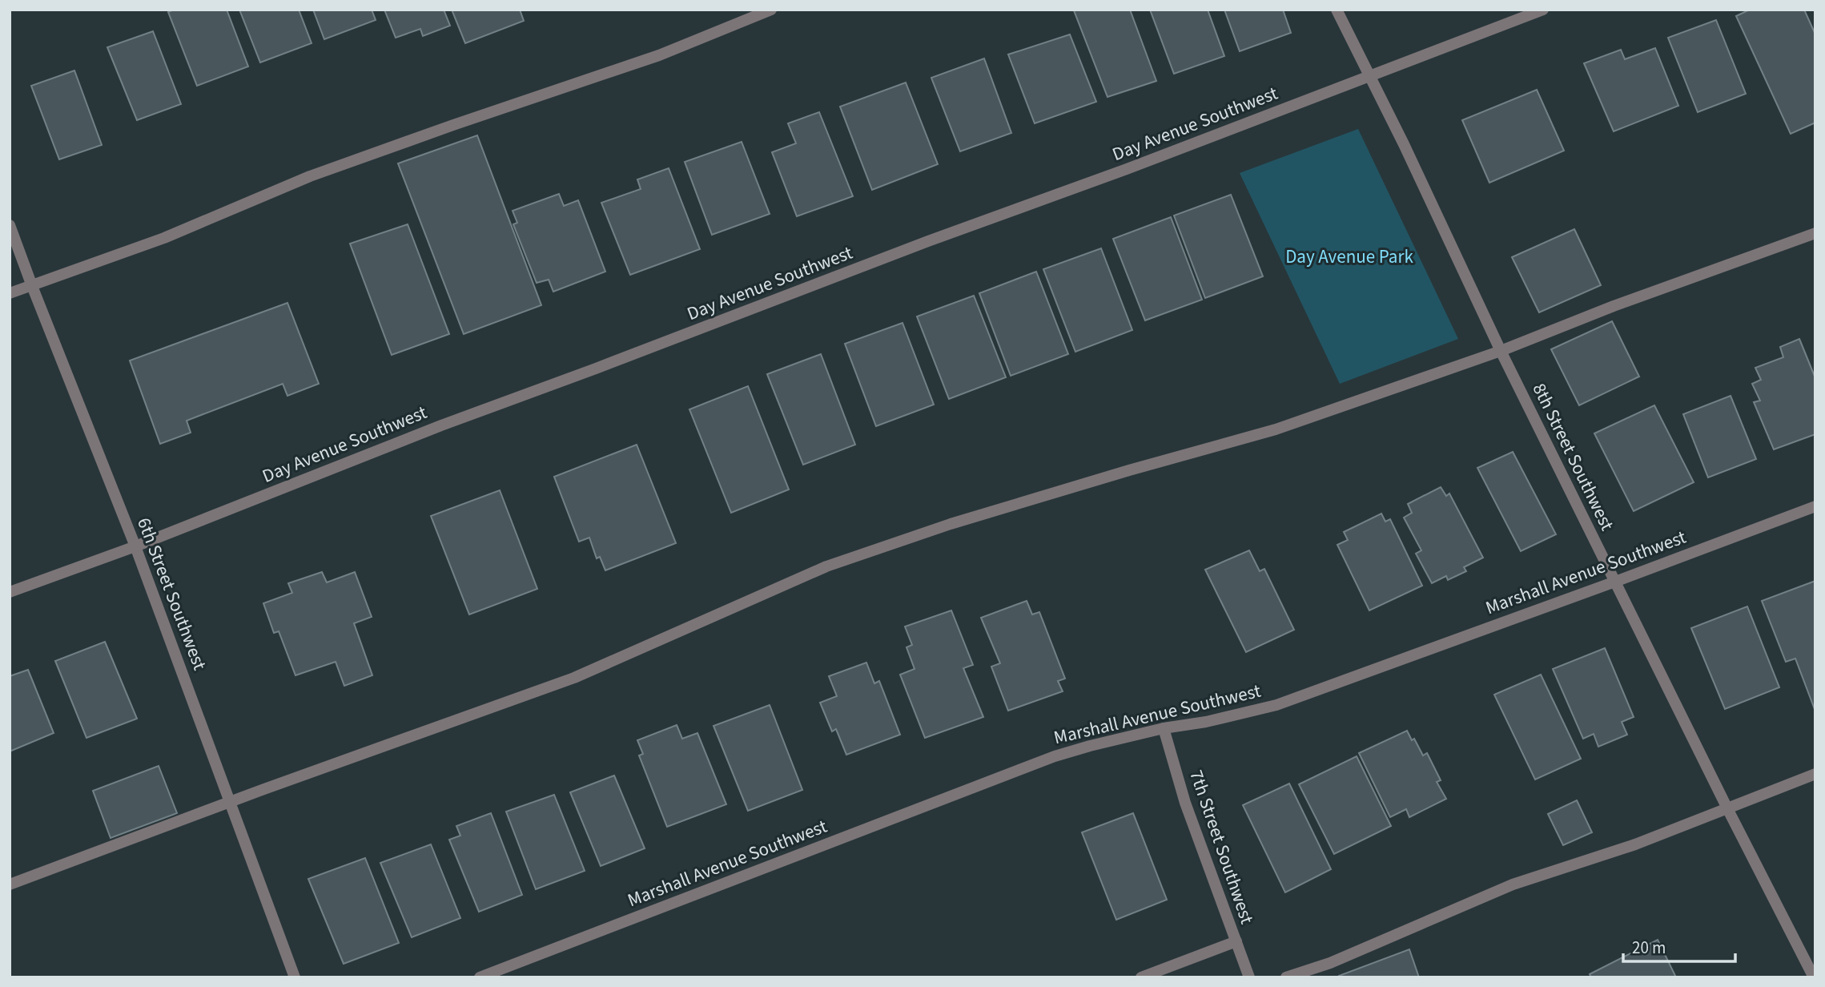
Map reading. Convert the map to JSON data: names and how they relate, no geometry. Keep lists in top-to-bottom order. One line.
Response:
{"streets":{"street":["Day Avenue Southwest","8th Street Southwest","Marshall Avenue Southwest","6th Street Southwest","7th Street Southwest"]},"crossings":[["Day Avenue Southwest","8th Street Southwest"],["Day Avenue Southwest","6th Street Southwest"],["8th Street Southwest","Marshall Avenue Southwest"],["Marshall Avenue Southwest","7th Street Southwest"]],"parks":["Day Avenue Park"],"scale_bar":"20 m"}
